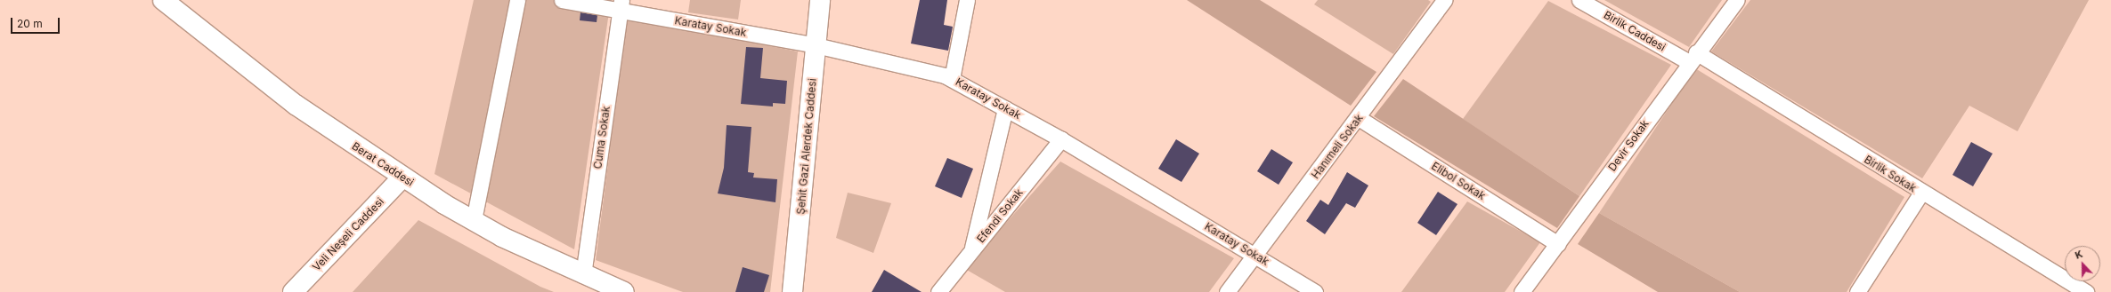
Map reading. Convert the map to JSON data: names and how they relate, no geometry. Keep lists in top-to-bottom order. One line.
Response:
{"streets":{"street":["Karatay Sokak","Birlik Caddesi","Cuma Sokak","Devir Sokak","Şehit Gazi Alerdek Caddesi","Hanımeli Sokak","Berat Caddesi","Birlik Sokak","Elibol Sokak","Efendi Sokak","Veli Neşeli Caddesi"]},"crossings":[["Karatay Sokak","Cuma Sokak"],["Karatay Sokak","Şehit Gazi Alerdek Caddesi"],["Karatay Sokak","Hanımeli Sokak"],["Karatay Sokak","Efendi Sokak"],["Birlik Caddesi","Devir Sokak"],["Birlik Caddesi","Birlik Sokak"],["Cuma Sokak","Berat Caddesi"],["Devir Sokak","Birlik Sokak"],["Devir Sokak","Elibol Sokak"],["Hanımeli Sokak","Elibol Sokak"],["Berat Caddesi","Veli Neşeli Caddesi"]],"scale_bar":"20 m","north":"top"}
